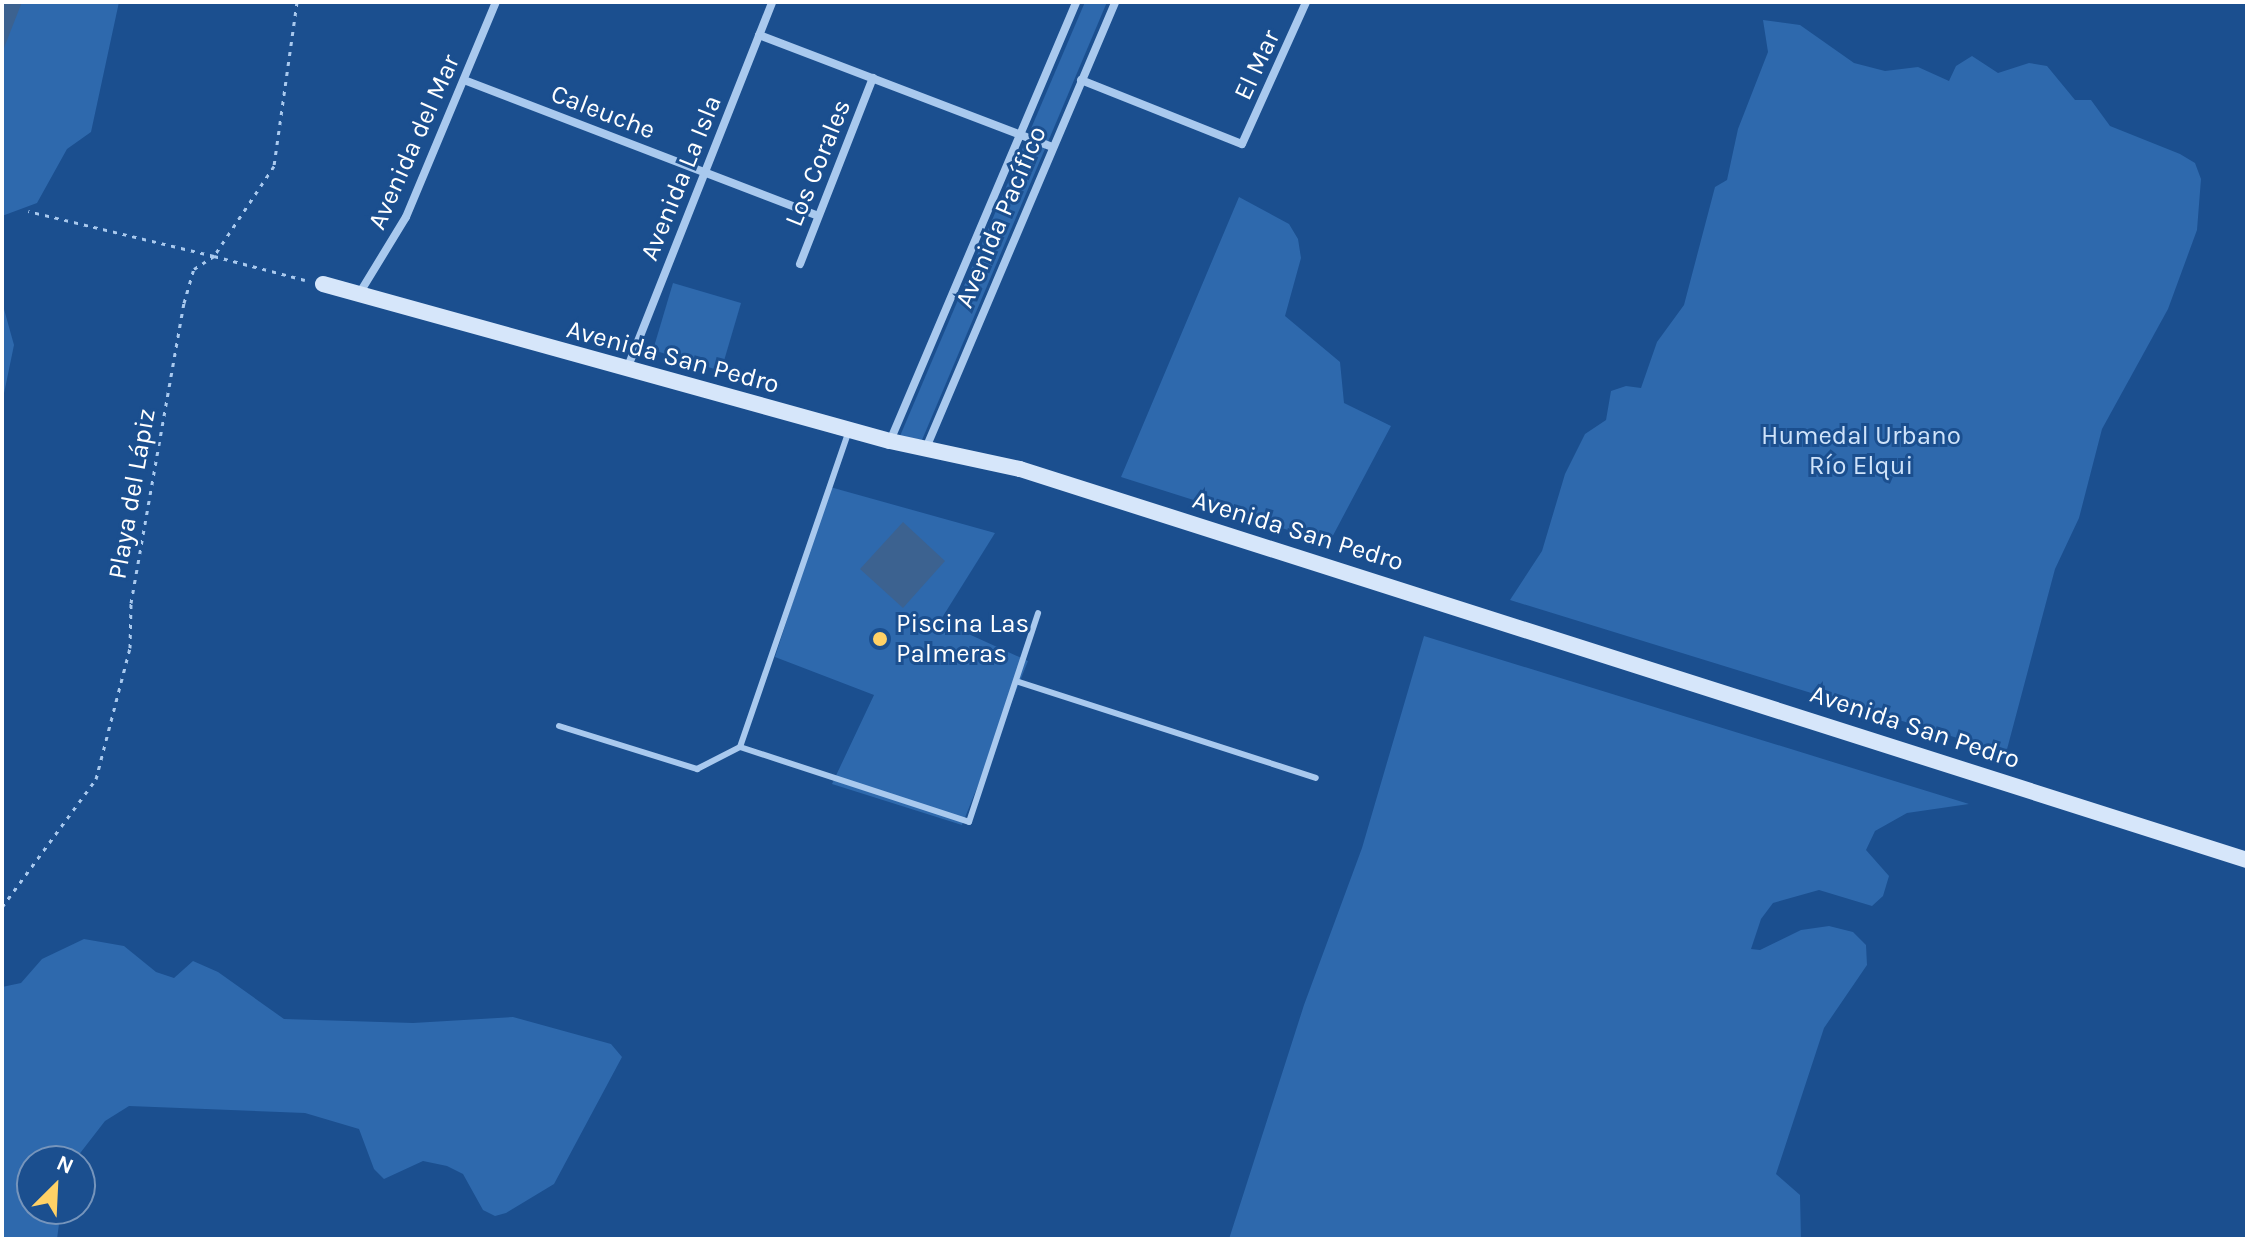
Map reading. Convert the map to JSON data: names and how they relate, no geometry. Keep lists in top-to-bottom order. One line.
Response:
{"streets":{"street":["El Mar","Caleuche","Avenida del Mar","Los Corales","Avenida La Isla","Avenida Pacífico","Avenida San Pedro"],"path":["Playa del Lápiz"]},"crossings":[["El Mar","Avenida Pacífico"],["Caleuche","Avenida del Mar"],["Caleuche","Los Corales"],["Caleuche","Avenida La Isla"],["Avenida del Mar","Avenida San Pedro"],["Los Corales","Avenida La Isla"],["Los Corales","Avenida Pacífico"],["Avenida La Isla","Avenida San Pedro"],["Avenida Pacífico","Avenida San Pedro"]],"parks":["Humedal Urbano Río Elqui"],"places":["Piscina Las Palmeras"],"north":"top right"}
